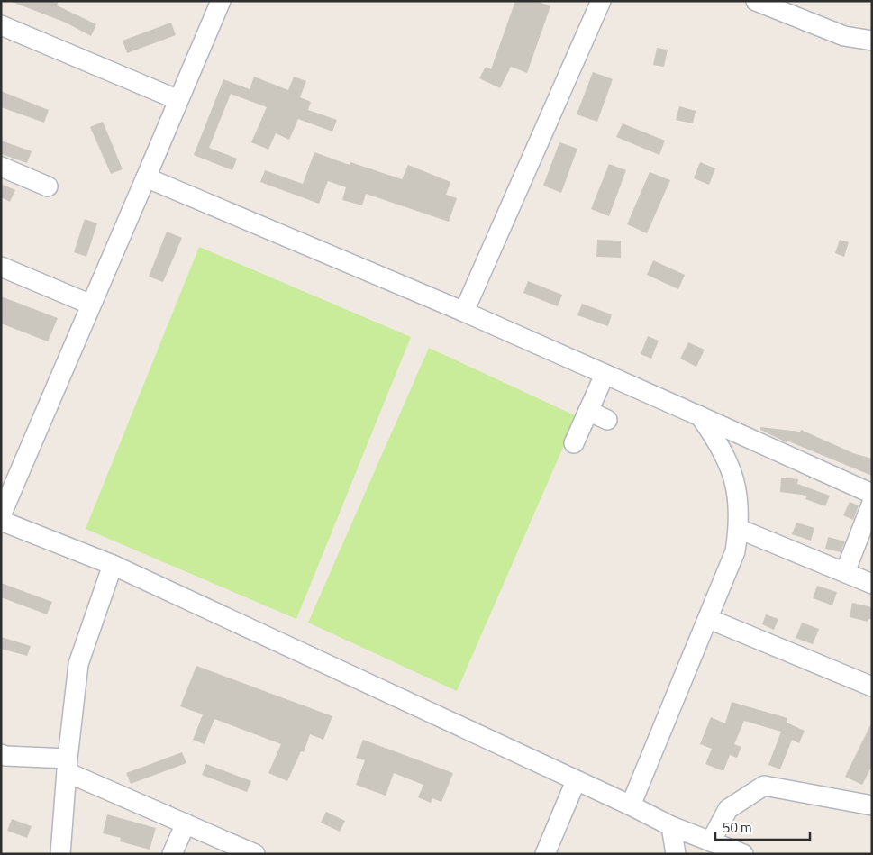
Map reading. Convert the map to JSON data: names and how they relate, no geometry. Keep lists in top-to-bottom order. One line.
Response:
{"scale_bar":"50 m"}
